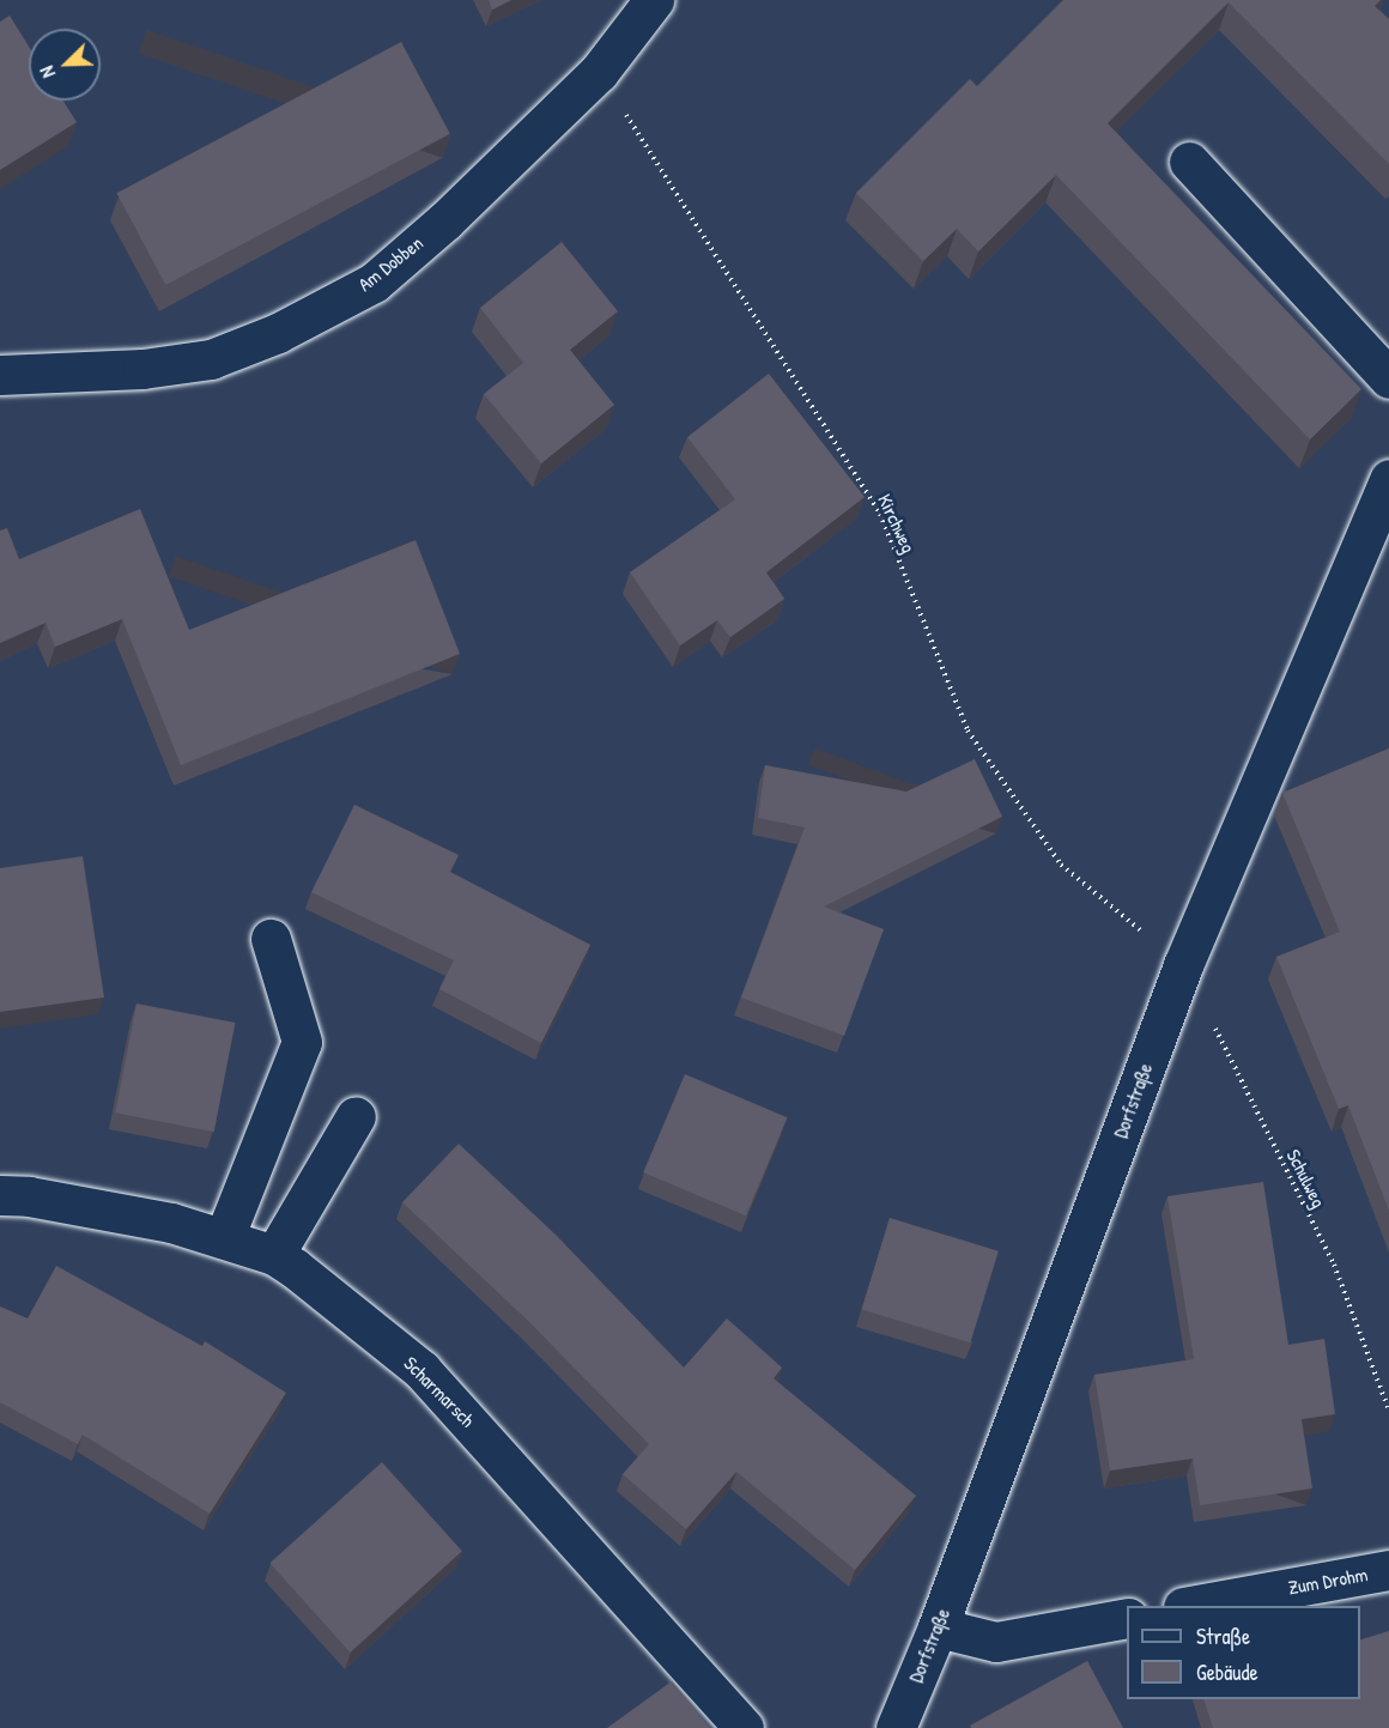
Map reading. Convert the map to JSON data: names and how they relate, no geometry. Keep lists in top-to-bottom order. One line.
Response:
{"streets":{"street":["Am Dobben","Dorfstraße","Scharmarsch","Zum Drohm"],"path":["Kirchweg","Schulweg"]},"crossings":[["Am Dobben","Kirchweg"],["Kirchweg","Dorfstraße"],["Kirchweg","Schulweg"],["Dorfstraße","Schulweg"]],"legend":["Straße","Gebäude"],"north":"bottom left"}
